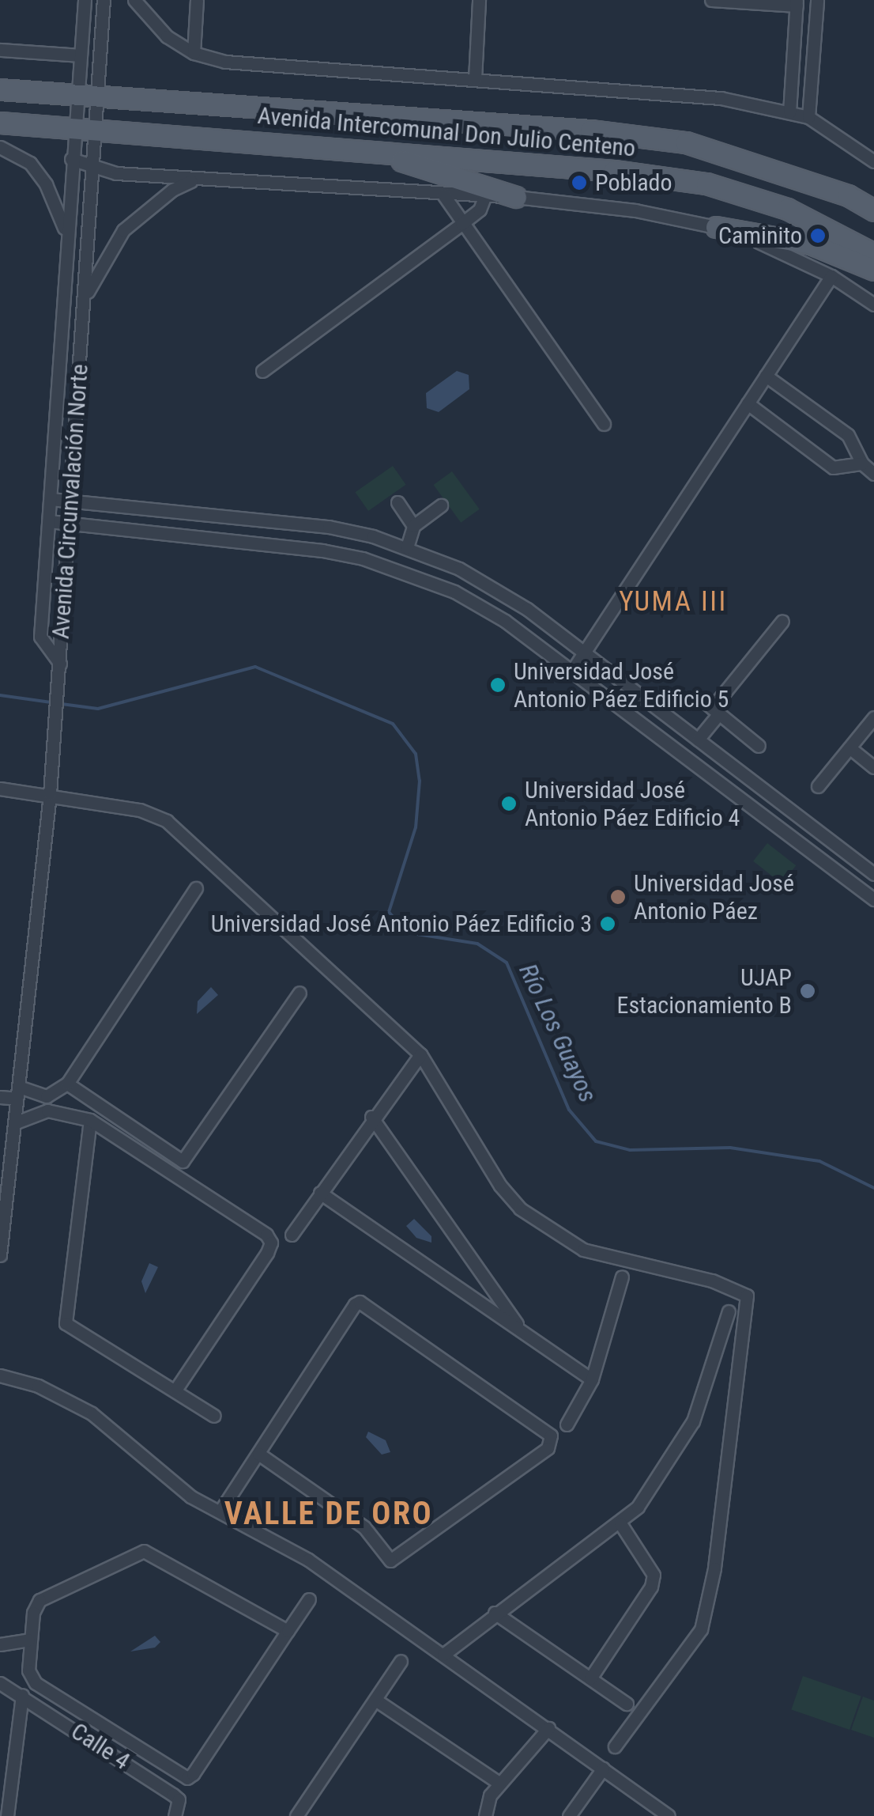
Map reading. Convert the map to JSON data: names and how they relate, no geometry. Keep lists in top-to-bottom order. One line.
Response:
{"streets":{"main road":["Avenida Intercomunal Don Julio Centeno"],"street":["Avenida Circunvalación Norte","Calle 4"]},"crossings":[["Avenida Intercomunal Don Julio Centeno","Avenida Circunvalación Norte"]],"districts":["YUMA III","VALLE DE ORO"],"water":["Río Los Guayos"],"places":["Poblado","Caminito","Universidad José Antonio Páez Edificio 5","Universidad José Antonio Páez Edificio 4","Universidad José Antonio Páez","Universidad José Antonio Páez Edificio 3","UJAP Estacionamiento B"]}
